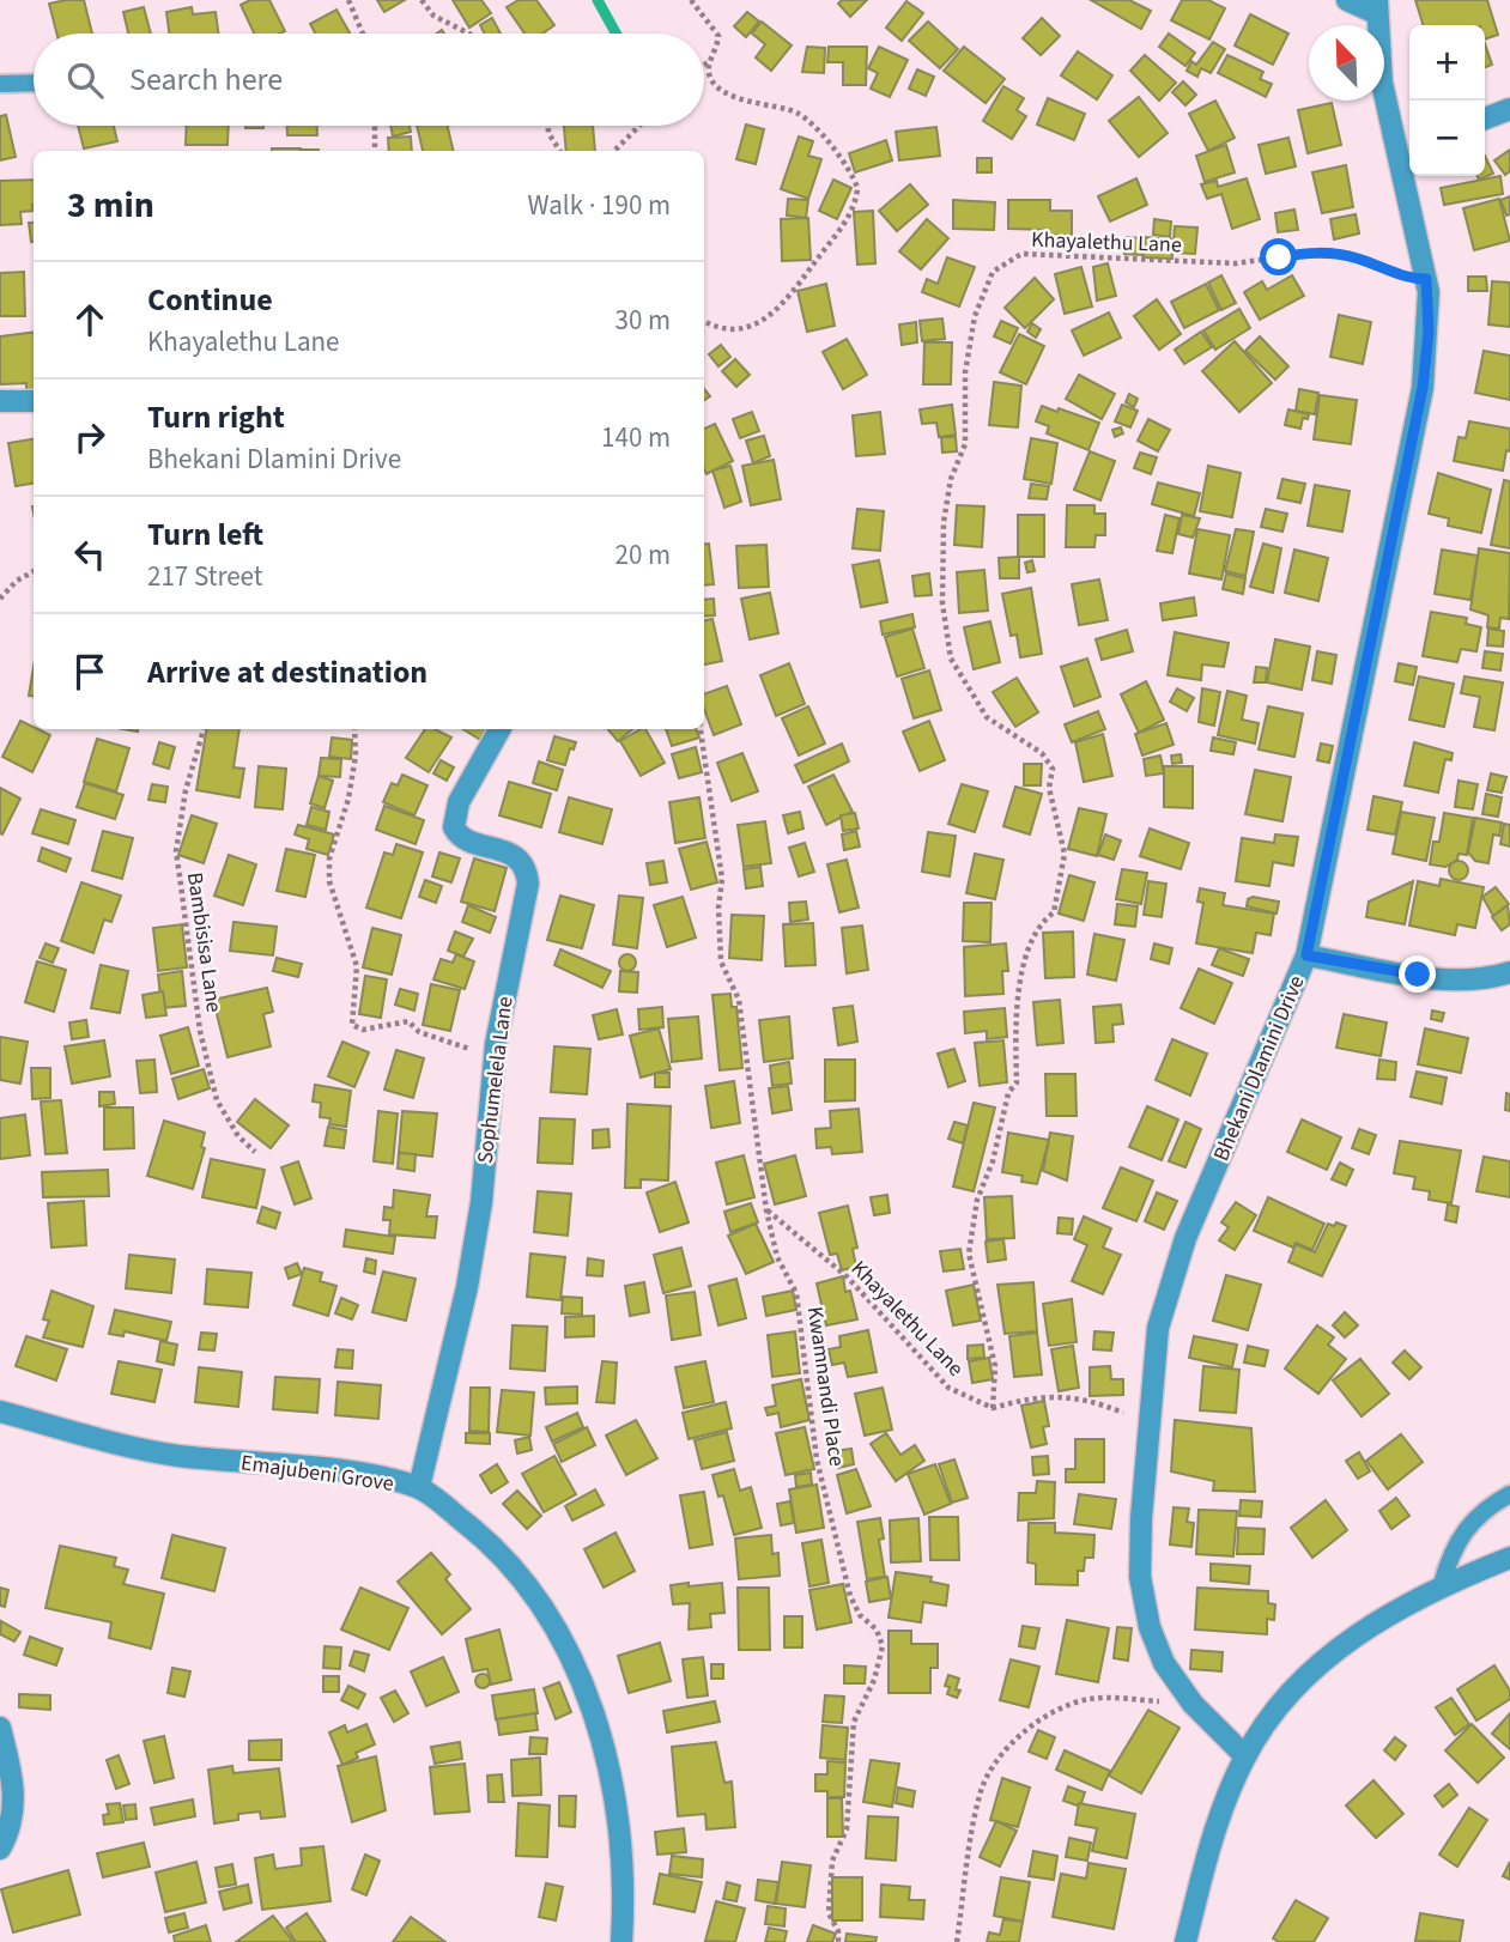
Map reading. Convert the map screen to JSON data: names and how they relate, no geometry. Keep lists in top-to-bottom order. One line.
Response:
{"streets":{"street":["Bhekani Dlamini Drive","Sophumelela Lane","Emajubeni Grove"],"path":["Khayalethu Lane","Bambisisa Lane","Kwamnandi Place"]},"crossings":[["Khayalethu Lane","Bhekani Dlamini Drive"],["Khayalethu Lane","Kwamnandi Place"],["Sophumelela Lane","Emajubeni Grove"]],"north":"top left","page":{"map_buttons":["+","−"],"search":"Search here","heading":["3 min","Walk · 190 m"],"list":[["Continue","Khayalethu Lane","30 m"],["Turn right","Bhekani Dlamini Drive","140 m"],["Turn left","217 Street","20 m"],"Arrive at destination"]}}
